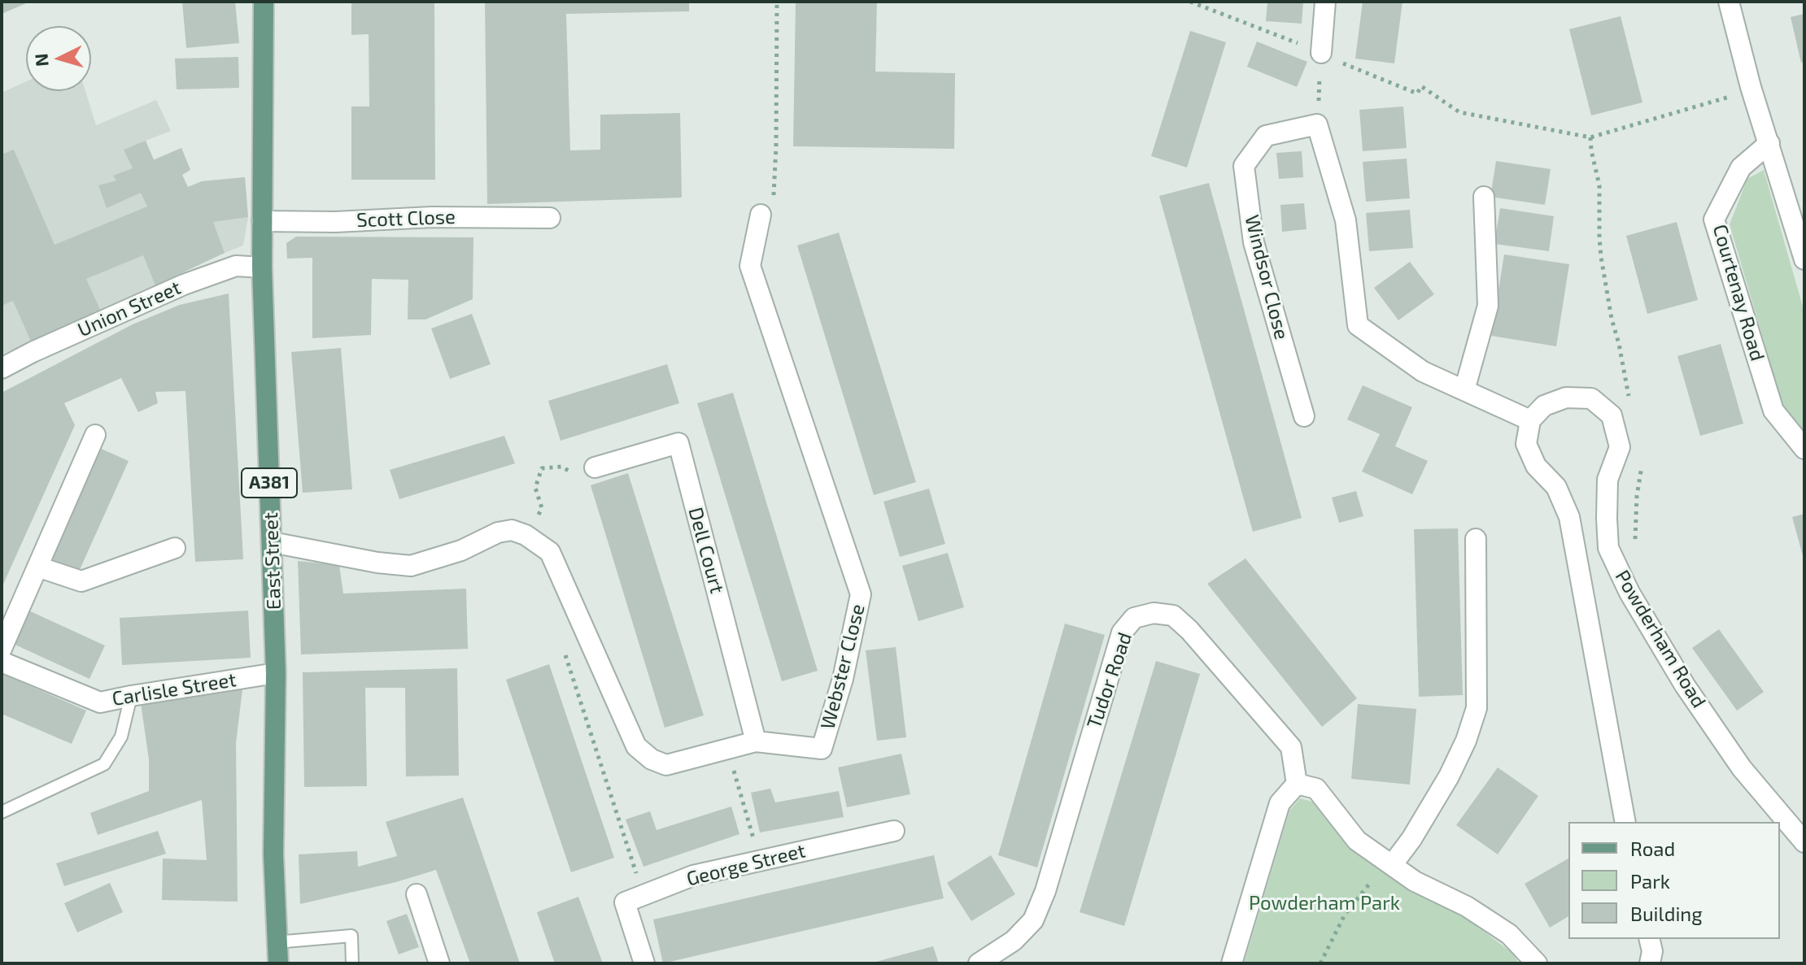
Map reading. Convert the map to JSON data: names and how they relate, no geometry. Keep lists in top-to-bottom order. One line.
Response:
{"streets":{"main road":["A381","East Street"],"street":["Scott Close","Windsor Close","Courtenay Road","Union Street","Dell Court","Powderham Road","Webster Close","Tudor Road","Carlisle Street","George Street"]},"crossings":[["Scott Close","East Street"],["Union Street","East Street"],["Dell Court","Webster Close"],["East Street","Carlisle Street"]],"parks":["Powderham Park"],"legend":["Road","Park","Building"],"north":"left"}
